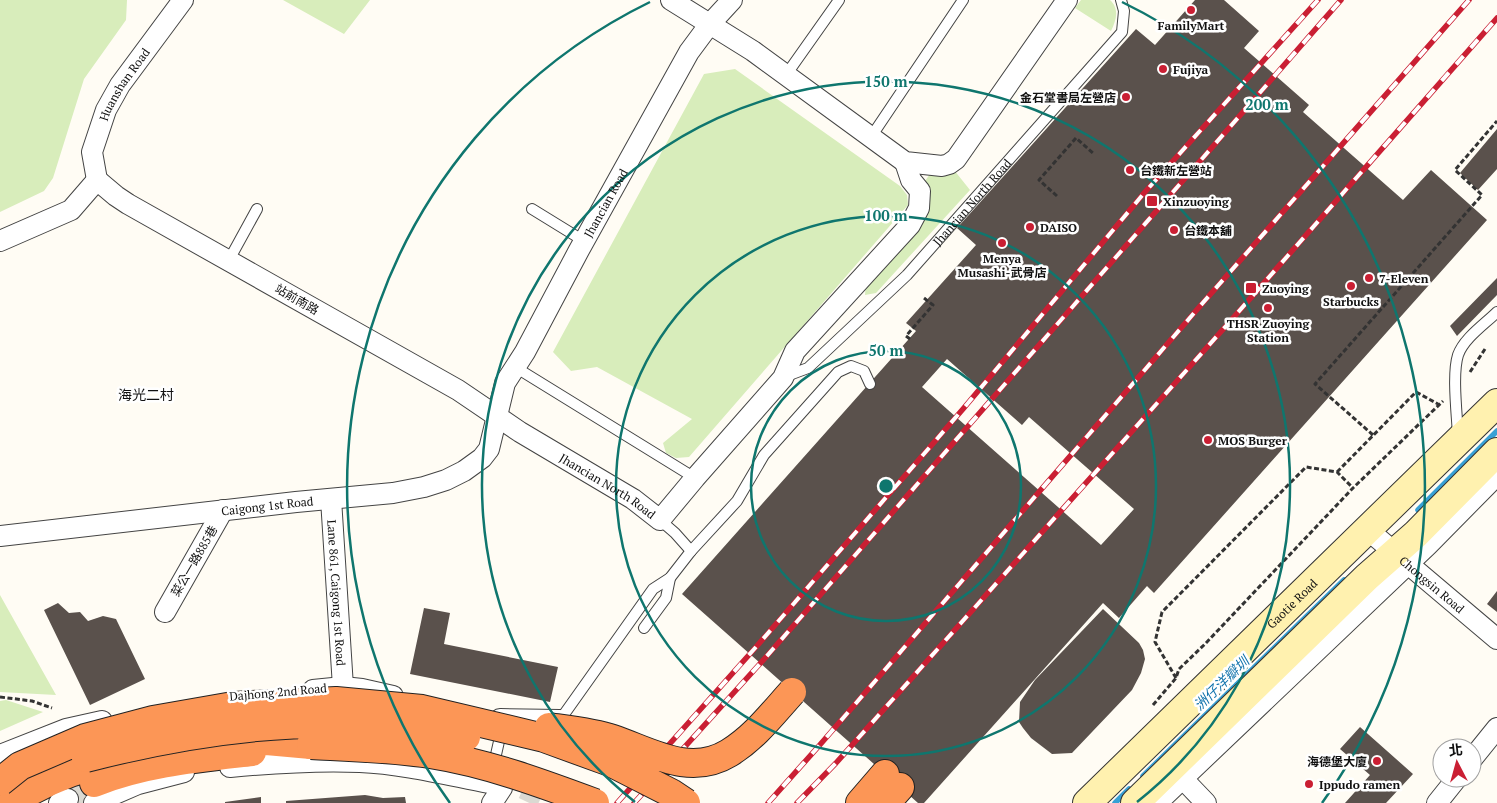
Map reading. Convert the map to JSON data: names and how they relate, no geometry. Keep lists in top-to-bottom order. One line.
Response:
{"streets":{"street":["Huanshan Road","Jhancian North Road","Jhancian Road","站前南路","Caigong 1st Road","菜公一路885巷","Chongsin Road","Lane 861, Caigong 1st Road","Gaotie Road","Dajhong 2nd Road"]},"crossings":[["Huanshan Road","站前南路"],["Jhancian North Road","Jhancian Road"],["Jhancian North Road","站前南路"],["Jhancian North Road","Caigong 1st Road"],["Jhancian Road","站前南路"],["Jhancian Road","Caigong 1st Road"],["站前南路","Caigong 1st Road"],["Caigong 1st Road","菜公一路885巷"],["Caigong 1st Road","Lane 861, Caigong 1st Road"],["Chongsin Road","Gaotie Road"],["Lane 861, Caigong 1st Road","Dajhong 2nd Road"]],"districts":["海光二村"],"water":["洲仔洋瓣圳"],"places":{"other":["FamilyMart","Fujiya","金石堂書局左營店","台鐵新左營站","DAISO","台鐵本舖","Menya Musashi-武骨店","7-Eleven","Starbucks","THSR Zuoying Station","MOS Burger","海德堡大廈","Ippudo ramen"],"transit":["Xinzuoying","Zuoying"]},"north":"top","rings":["150 m","200 m","100 m","50 m"]}
